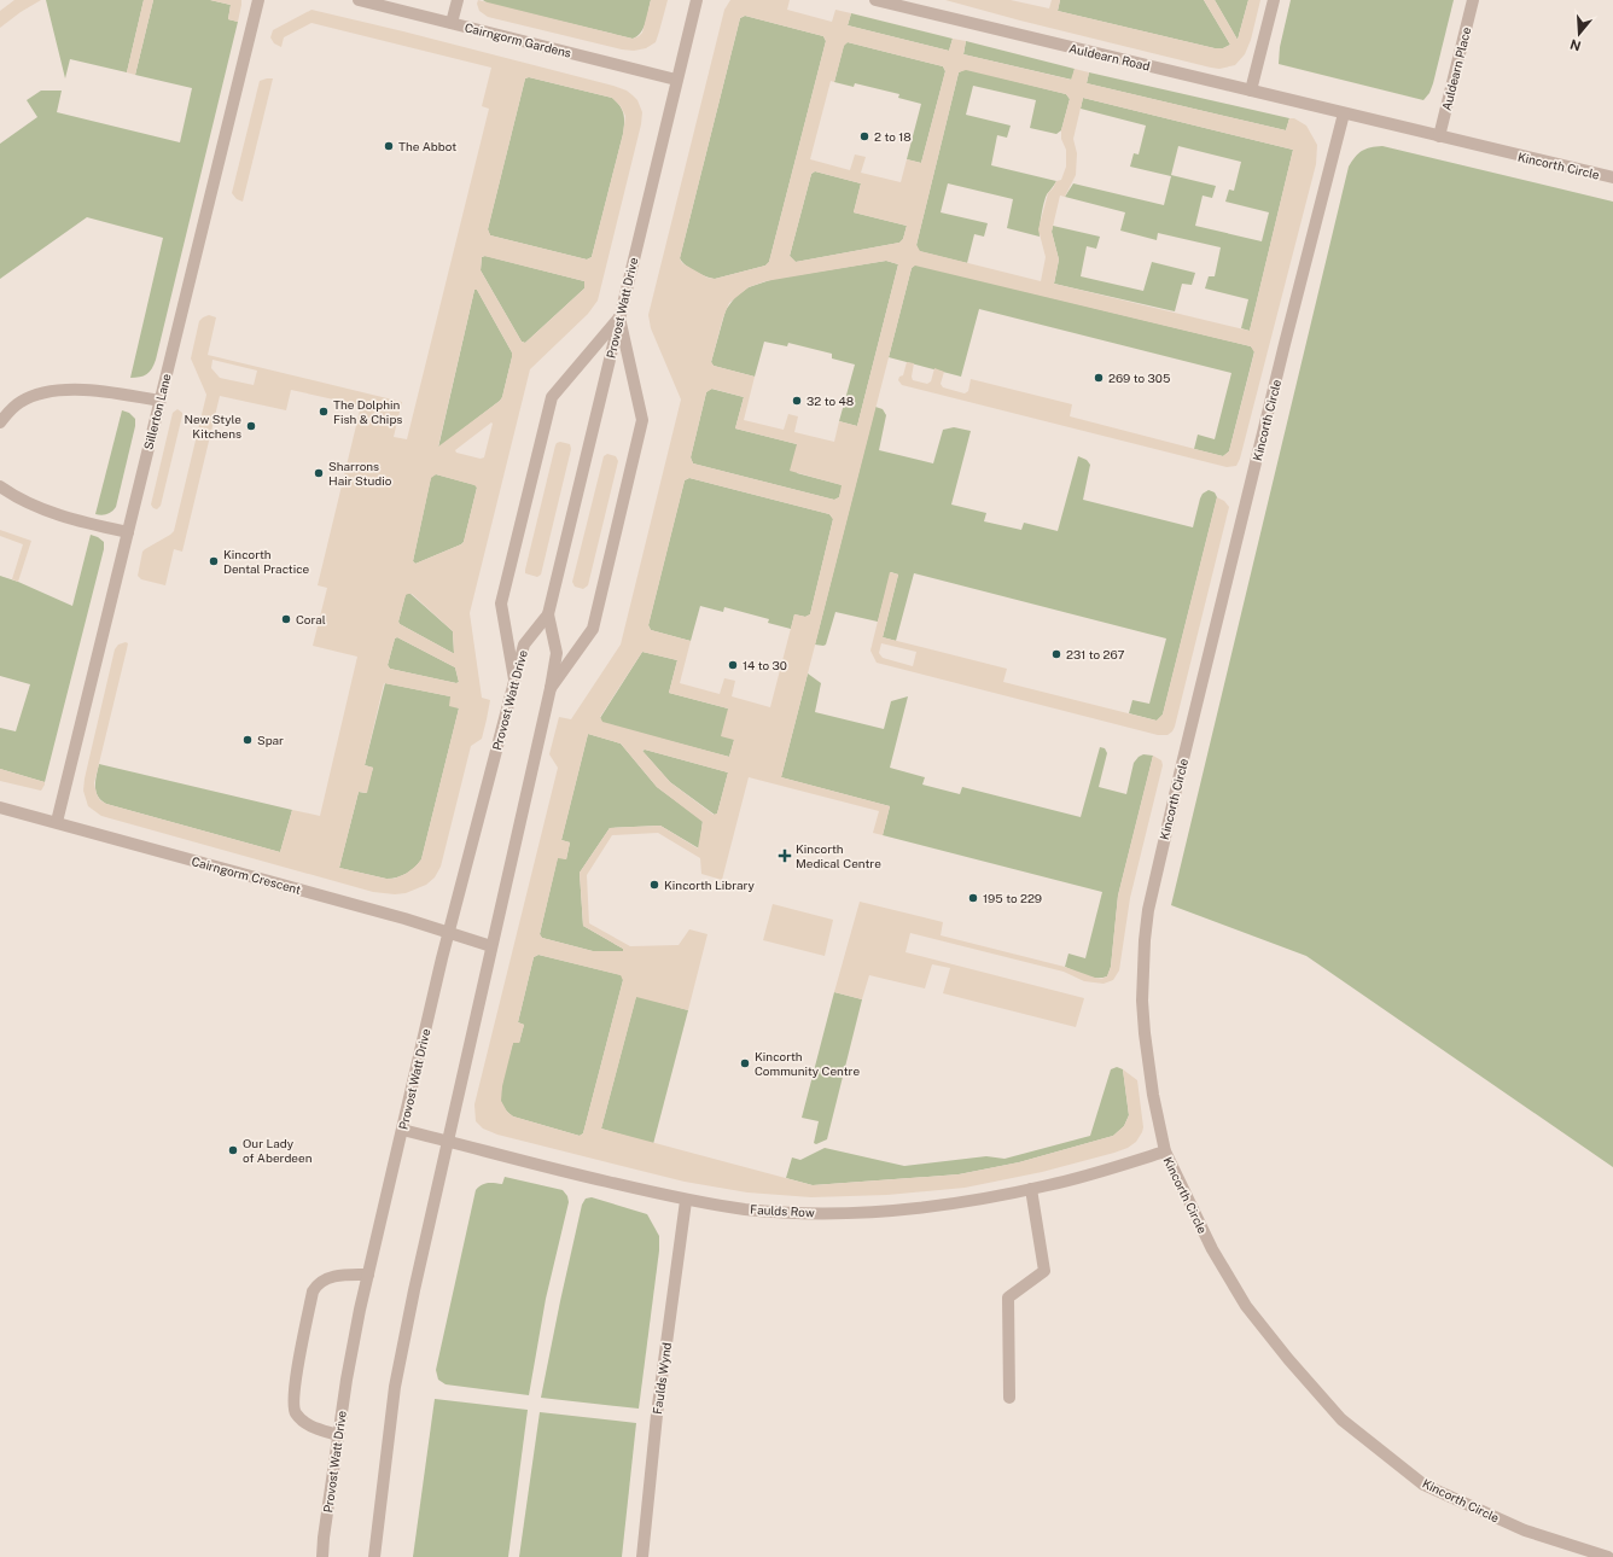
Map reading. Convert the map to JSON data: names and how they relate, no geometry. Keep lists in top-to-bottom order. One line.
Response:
{"streets":{"street":["Cairngorm Gardens","Auldearn Road","Auldearn Place","Kincorth Circle","Provost Watt Drive","Sillerton Lane","Cairngorm Crescent","Faulds Row","Faulds Wynd"]},"crossings":[["Cairngorm Gardens","Provost Watt Drive"],["Auldearn Road","Kincorth Circle"],["Auldearn Place","Kincorth Circle"],["Kincorth Circle","Faulds Row"],["Provost Watt Drive","Cairngorm Crescent"],["Provost Watt Drive","Faulds Row"],["Sillerton Lane","Cairngorm Crescent"],["Faulds Row","Faulds Wynd"]],"places":{"other":["2 to 18","The Abbot","269 to 305","32 to 48","The Dolphin Fish & Chips","New Style Kitchens","Sharrons Hair Studio","Kincorth Dental Practice","Coral","231 to 267","14 to 30","Spar","Kincorth Library","195 to 229","Kincorth Community Centre","Our Lady of Aberdeen"],"health":["Kincorth Medical Centre"]},"north":"bottom"}
